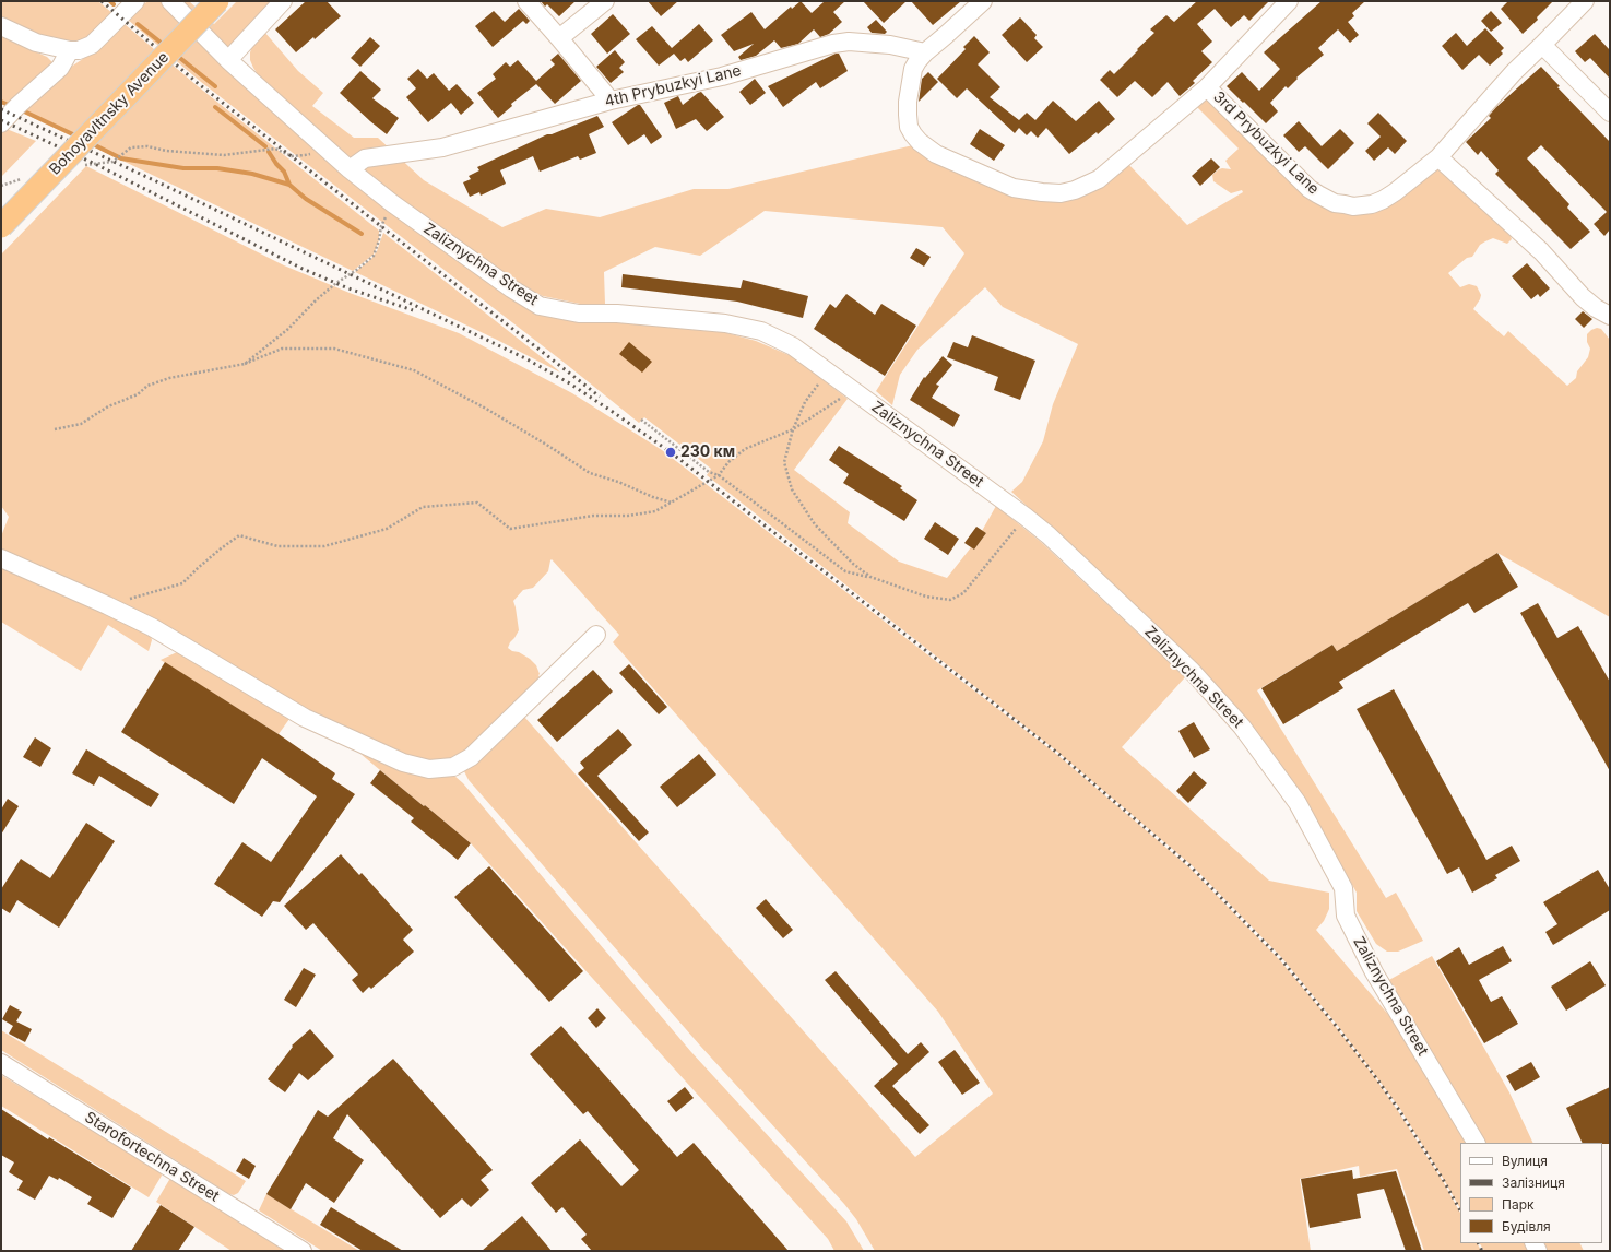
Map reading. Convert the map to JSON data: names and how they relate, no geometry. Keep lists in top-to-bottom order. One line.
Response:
{"streets":{"main road":["Bohoyavltnsky Avenue"],"street":["4th Prybuzkyi Lane","3rd Prybuzkyi Lane","Zaliznychna Street","Starofortechna Street"]},"crossings":[["4th Prybuzkyi Lane","3rd Prybuzkyi Lane"],["4th Prybuzkyi Lane","Zaliznychna Street"]],"places":["230 км"],"legend":["Вулиця","Залізниця","Парк","Будівля"]}
